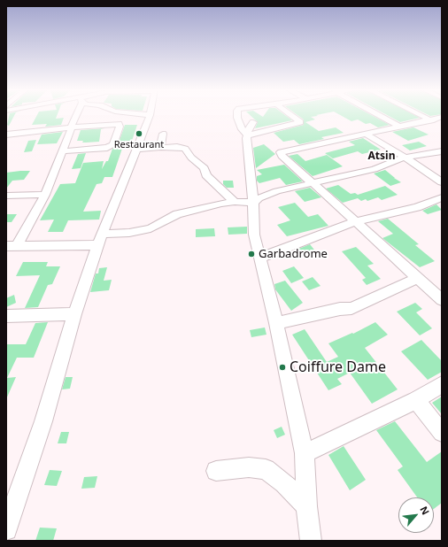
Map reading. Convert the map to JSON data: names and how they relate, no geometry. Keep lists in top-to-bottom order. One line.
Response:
{"districts":["Atsin"],"places":["Restaurant","Garbadrome","Coiffure Dame"],"north":"top right"}
